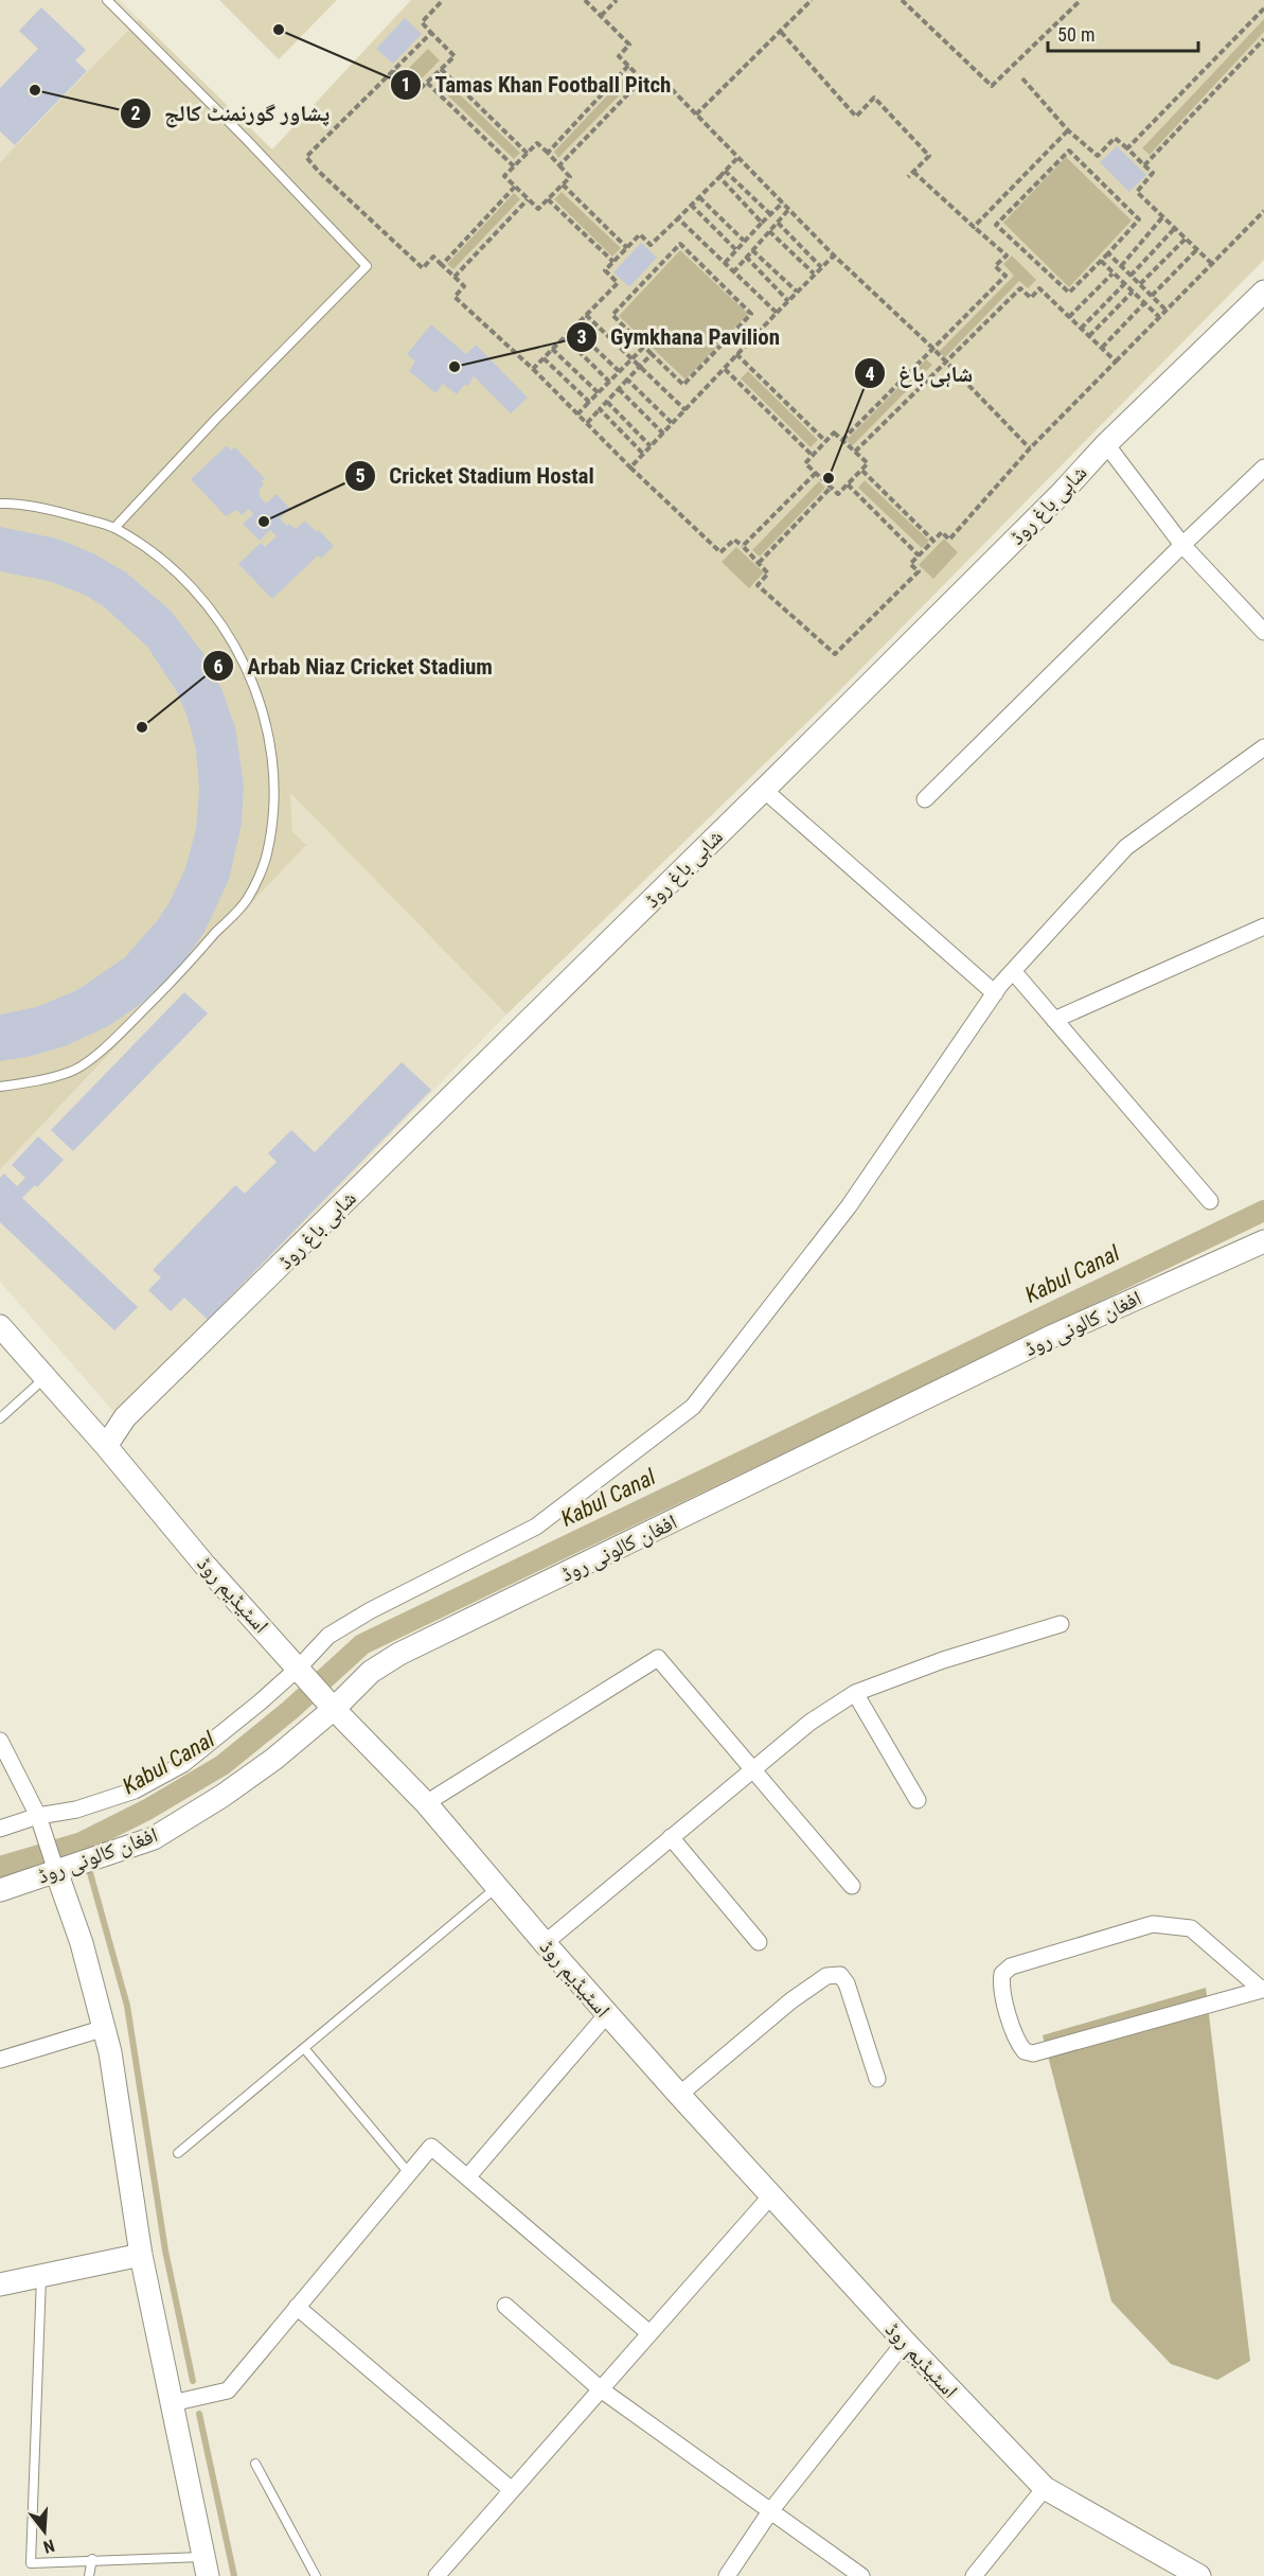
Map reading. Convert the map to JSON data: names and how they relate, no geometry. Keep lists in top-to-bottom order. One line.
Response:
{"streets":{"main road":["شاہی باغ روڈ","افغان کالونی روڈ","اسٹیڈیم روڈ"]},"crossings":[["شاہی باغ روڈ","اسٹیڈیم روڈ"],["افغان کالونی روڈ","اسٹیڈیم روڈ"]],"water":["Kabul Canal"],"places":["Tamas Khan Football Pitch","پشاور گورنمنٹ کالج","Gymkhana Pavilion","شاہی باغ","Cricket Stadium Hostal","Arbab Niaz Cricket Stadium"],"scale_bar":"50 m","north":"bottom"}
